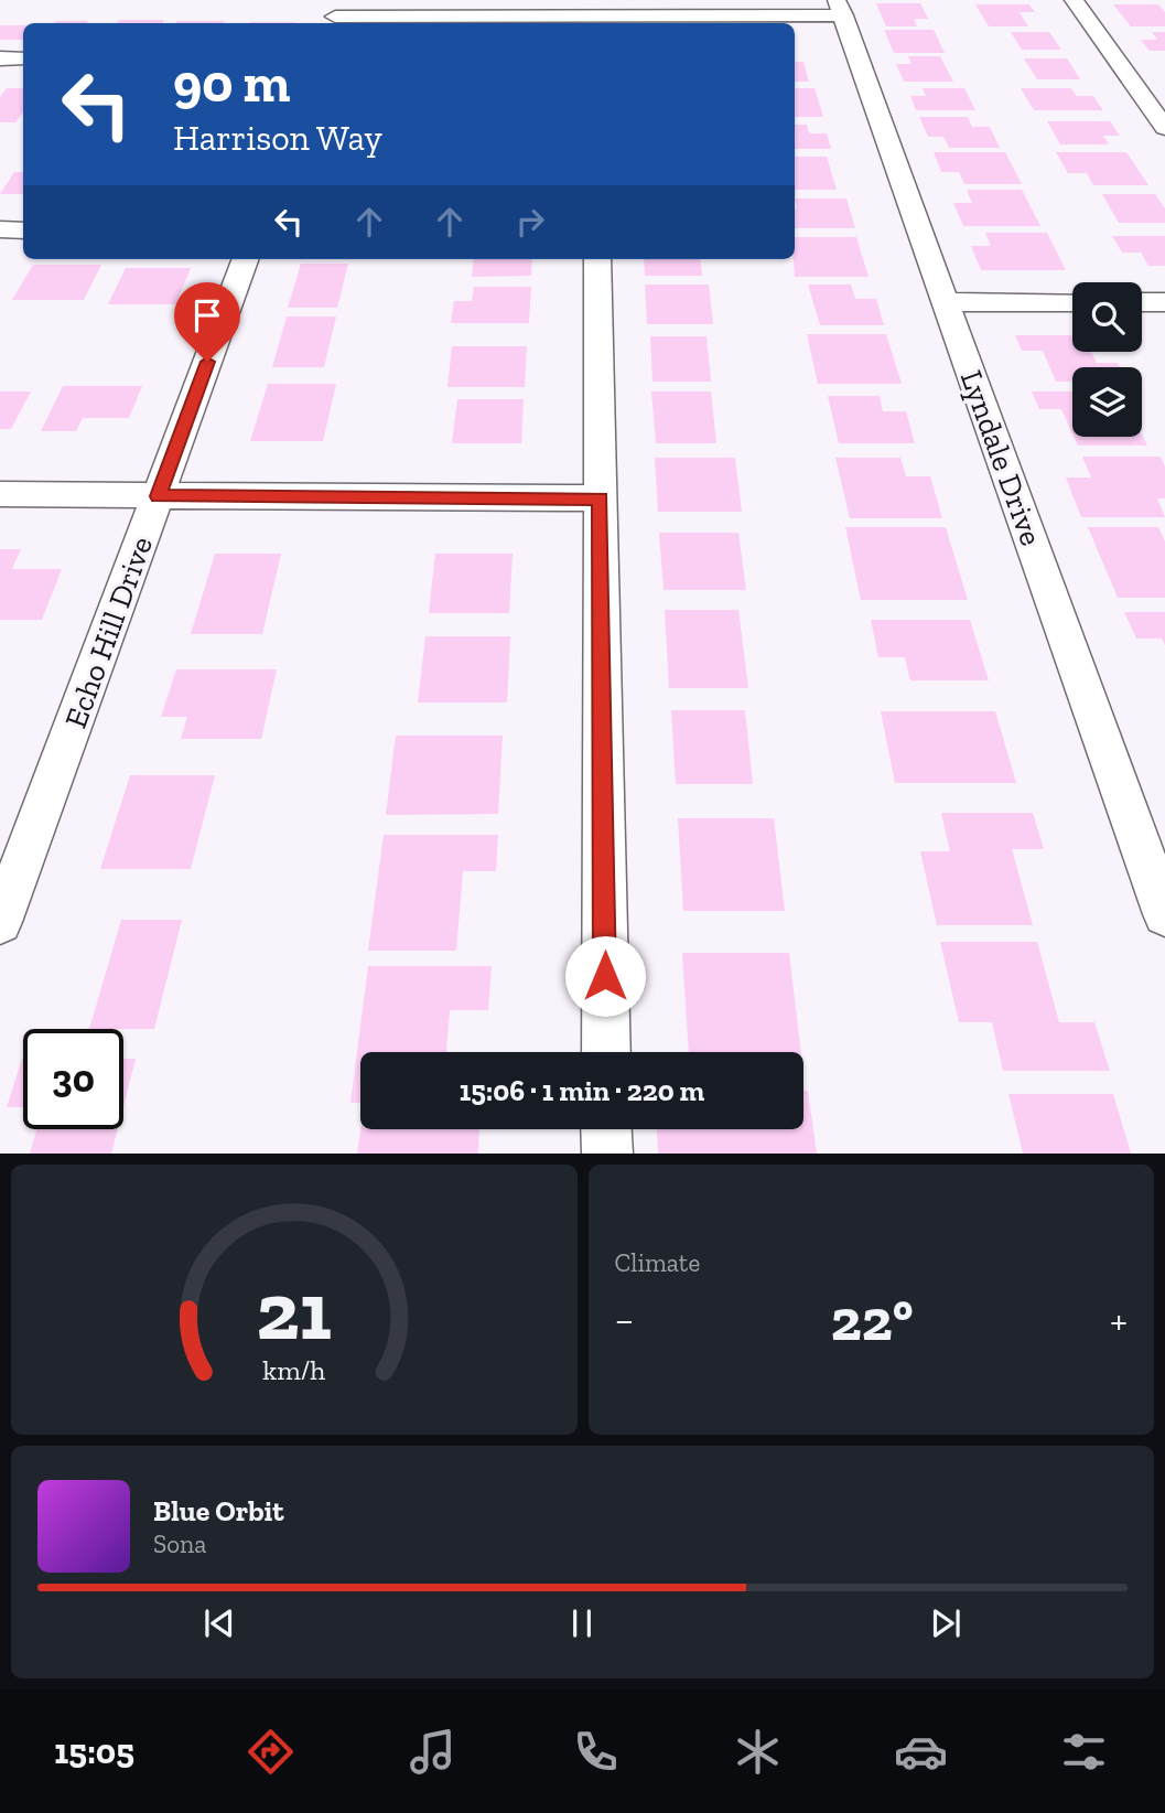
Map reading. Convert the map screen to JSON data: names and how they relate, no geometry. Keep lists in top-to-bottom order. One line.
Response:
{"streets":{"street":["Lyndale Drive","Echo Hill Drive"]},"page":{"turn":["90 m","Harrison Way"],"limit":"30","trip":"15:06 · 1 min · 220 m","tile":"Climate","heat":["−","22°","+"],"song":["Blue Orbit","Sona"],"tabs":"15:05","gauge":["21","km/h"]}}
